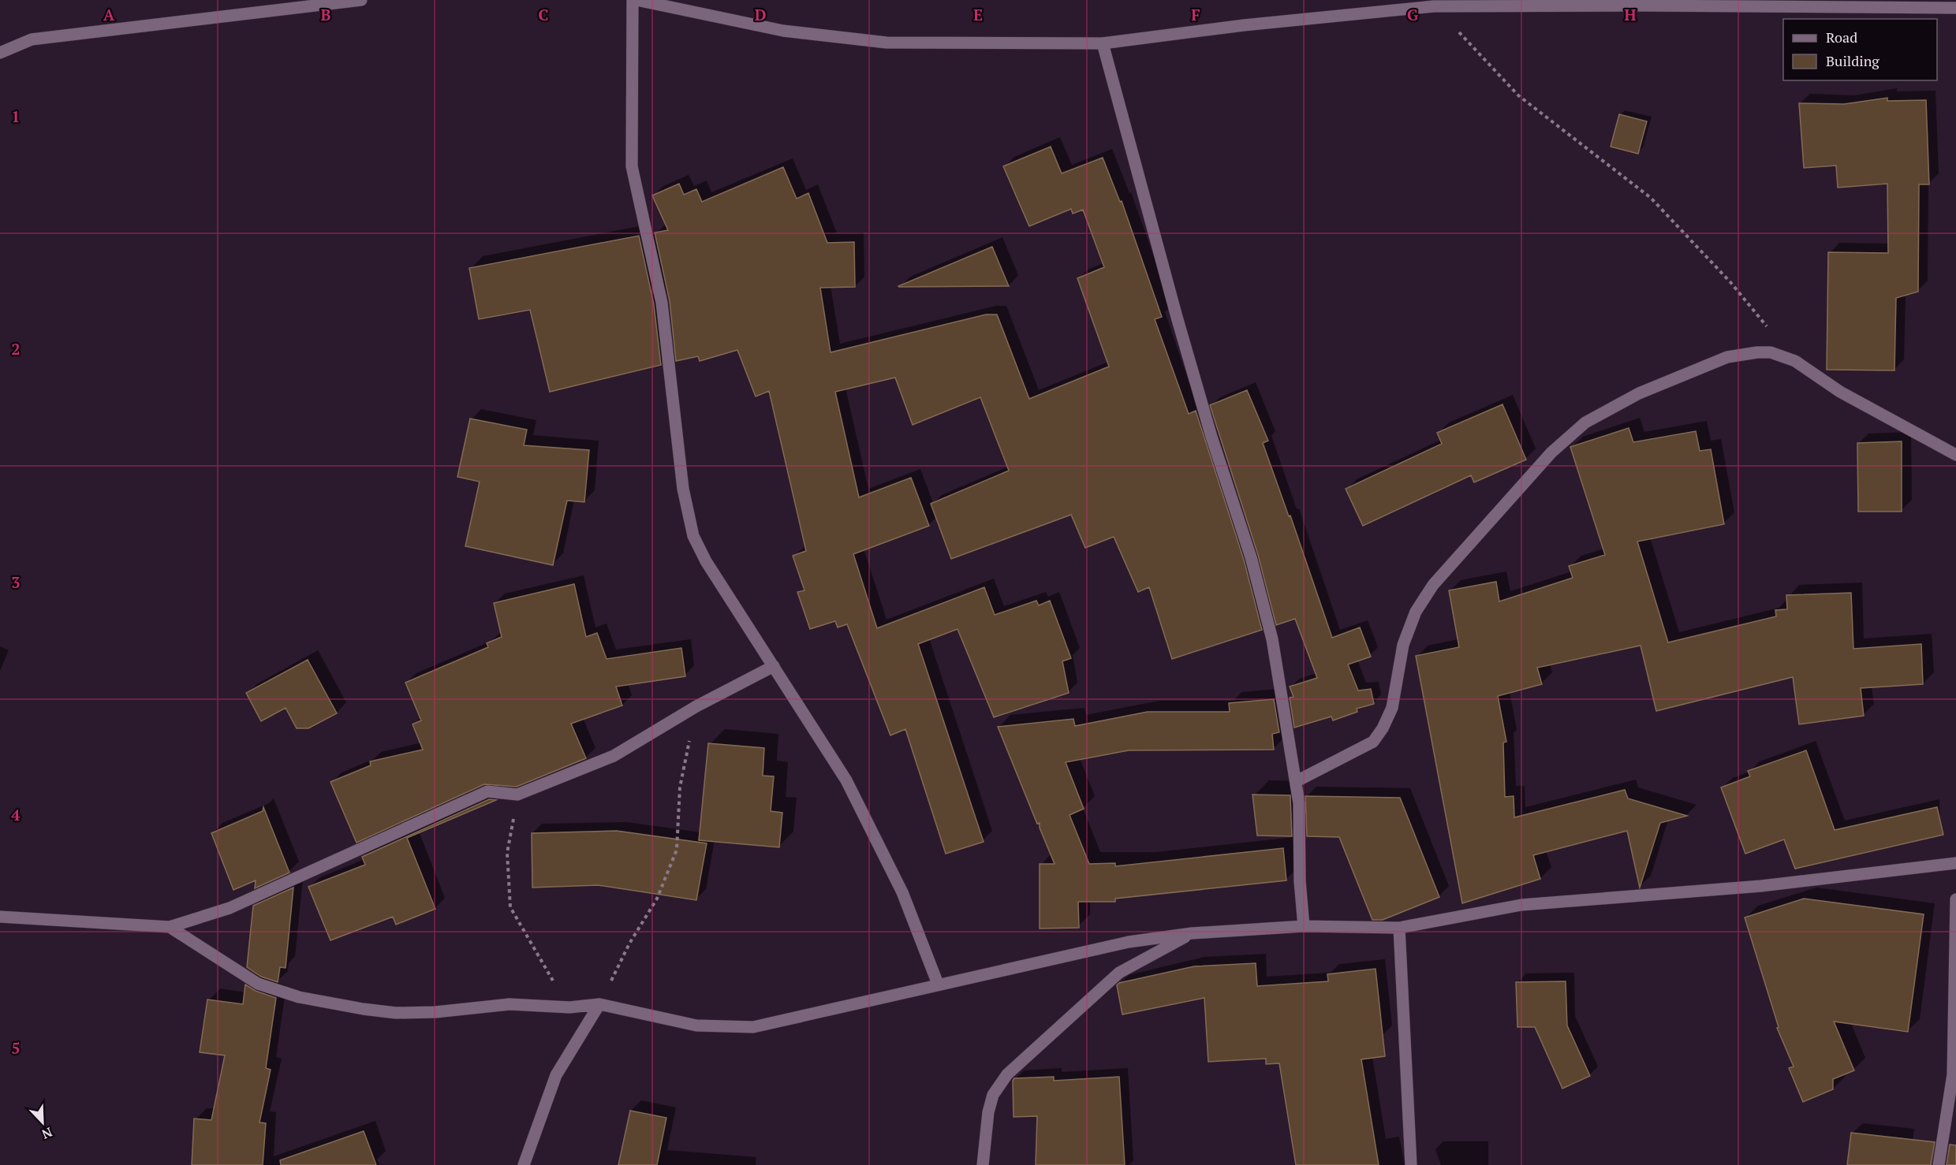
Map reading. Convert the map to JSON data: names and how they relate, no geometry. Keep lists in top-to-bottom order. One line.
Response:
{"legend":["Road","Building"],"north":"bottom right","grid":{"columns":["A","B","C","D","E","F","G","H"],"rows":["1","2","3","4","5"]}}
